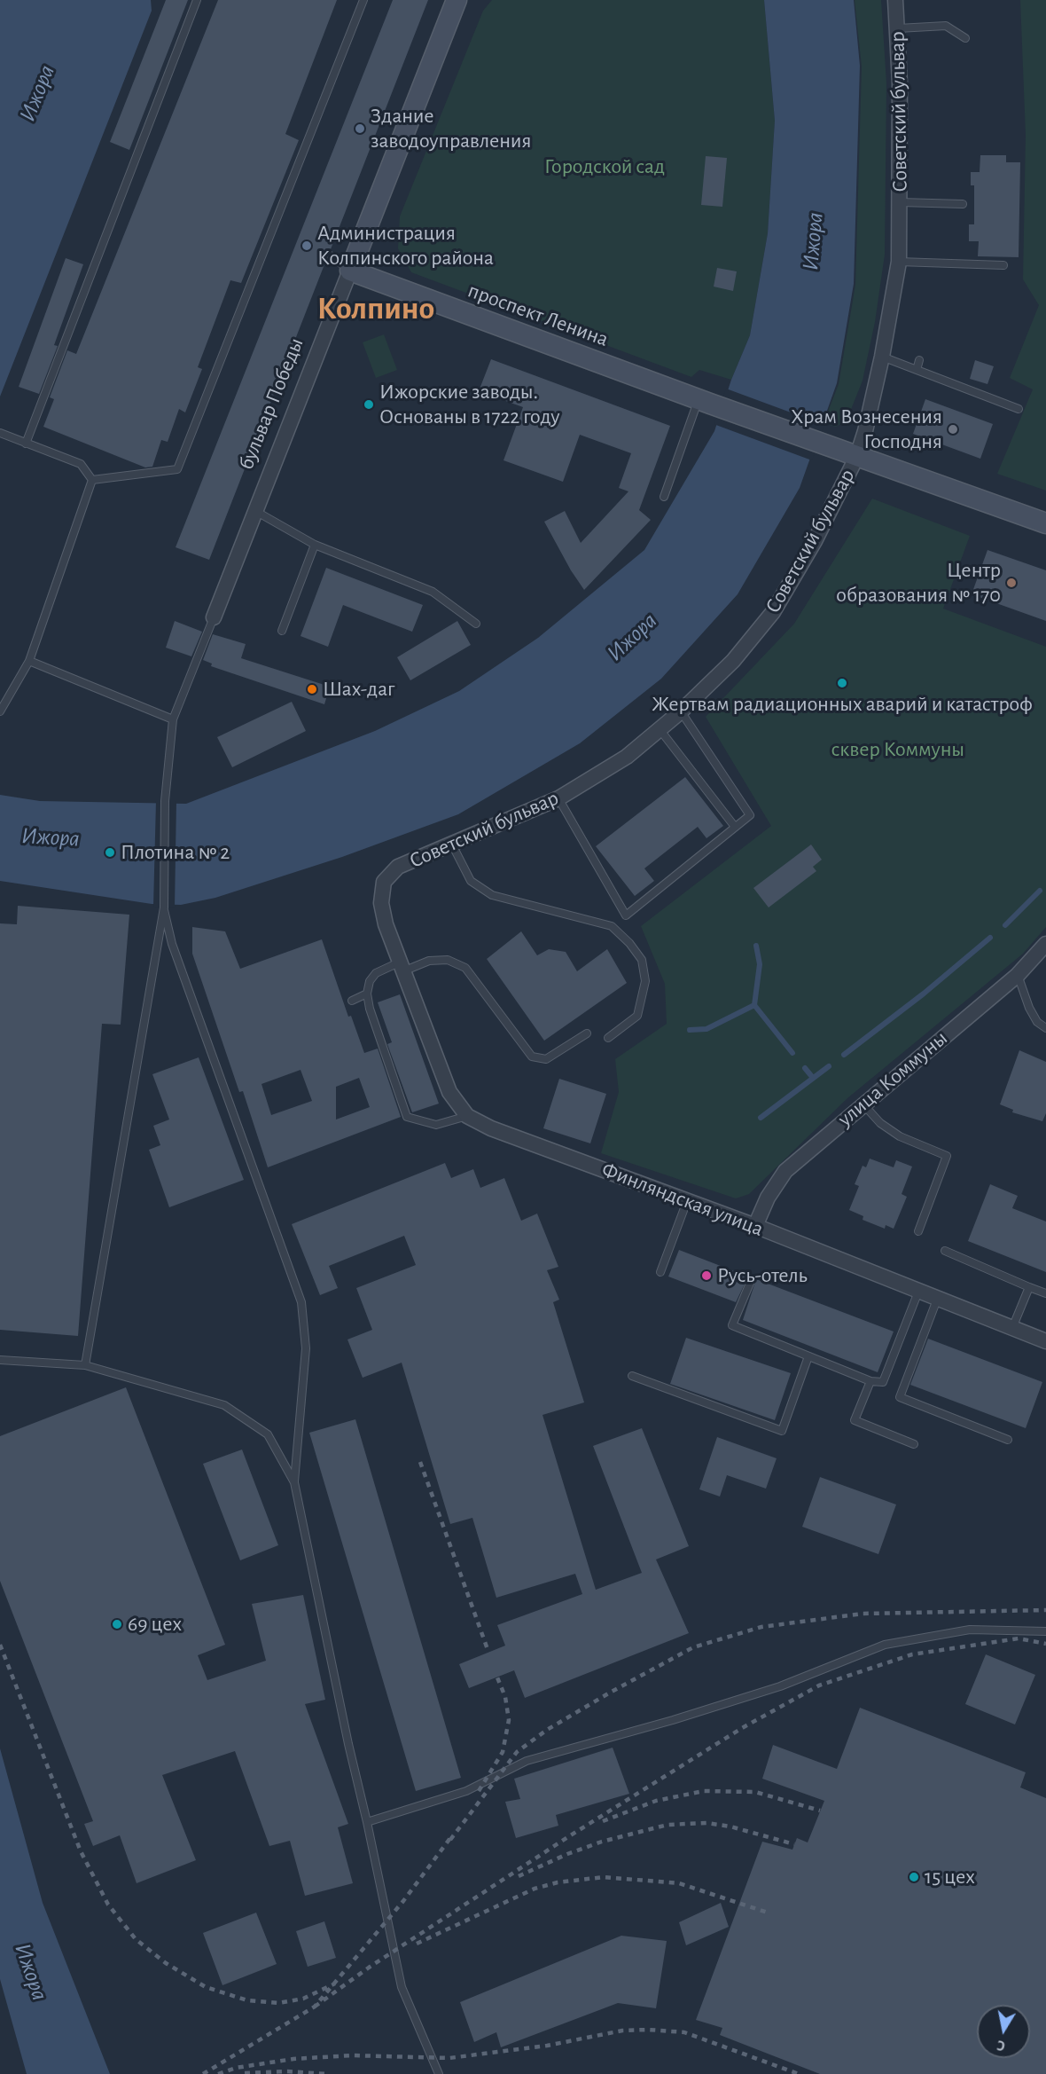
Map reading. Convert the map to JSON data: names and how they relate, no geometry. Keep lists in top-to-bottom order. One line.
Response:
{"streets":{"main road":["проспект Ленина","бульвар Победы"],"street":["Советский бульвар","улица Коммуны","Финляндская улица"]},"crossings":[["Советский бульвар","проспект Ленина"],["Советский бульвар","Финляндская улица"],["проспект Ленина","бульвар Победы"],["улица Коммуны","Финляндская улица"]],"districts":["Колпино"],"water":["Ижора"],"parks":["Городской сад","сквер Коммуны"],"places":["Здание заводоуправления","Администрация Колпинского района","Ижорские заводы. Основаны в 1722 году","Храм Вознесения Господня","Центр образования № 170","Жертвам радиационных аварий и катастроф","Шах-даг","Плотина № 2","Русь-отель","69 цех","15 цех"],"north":"bottom"}
